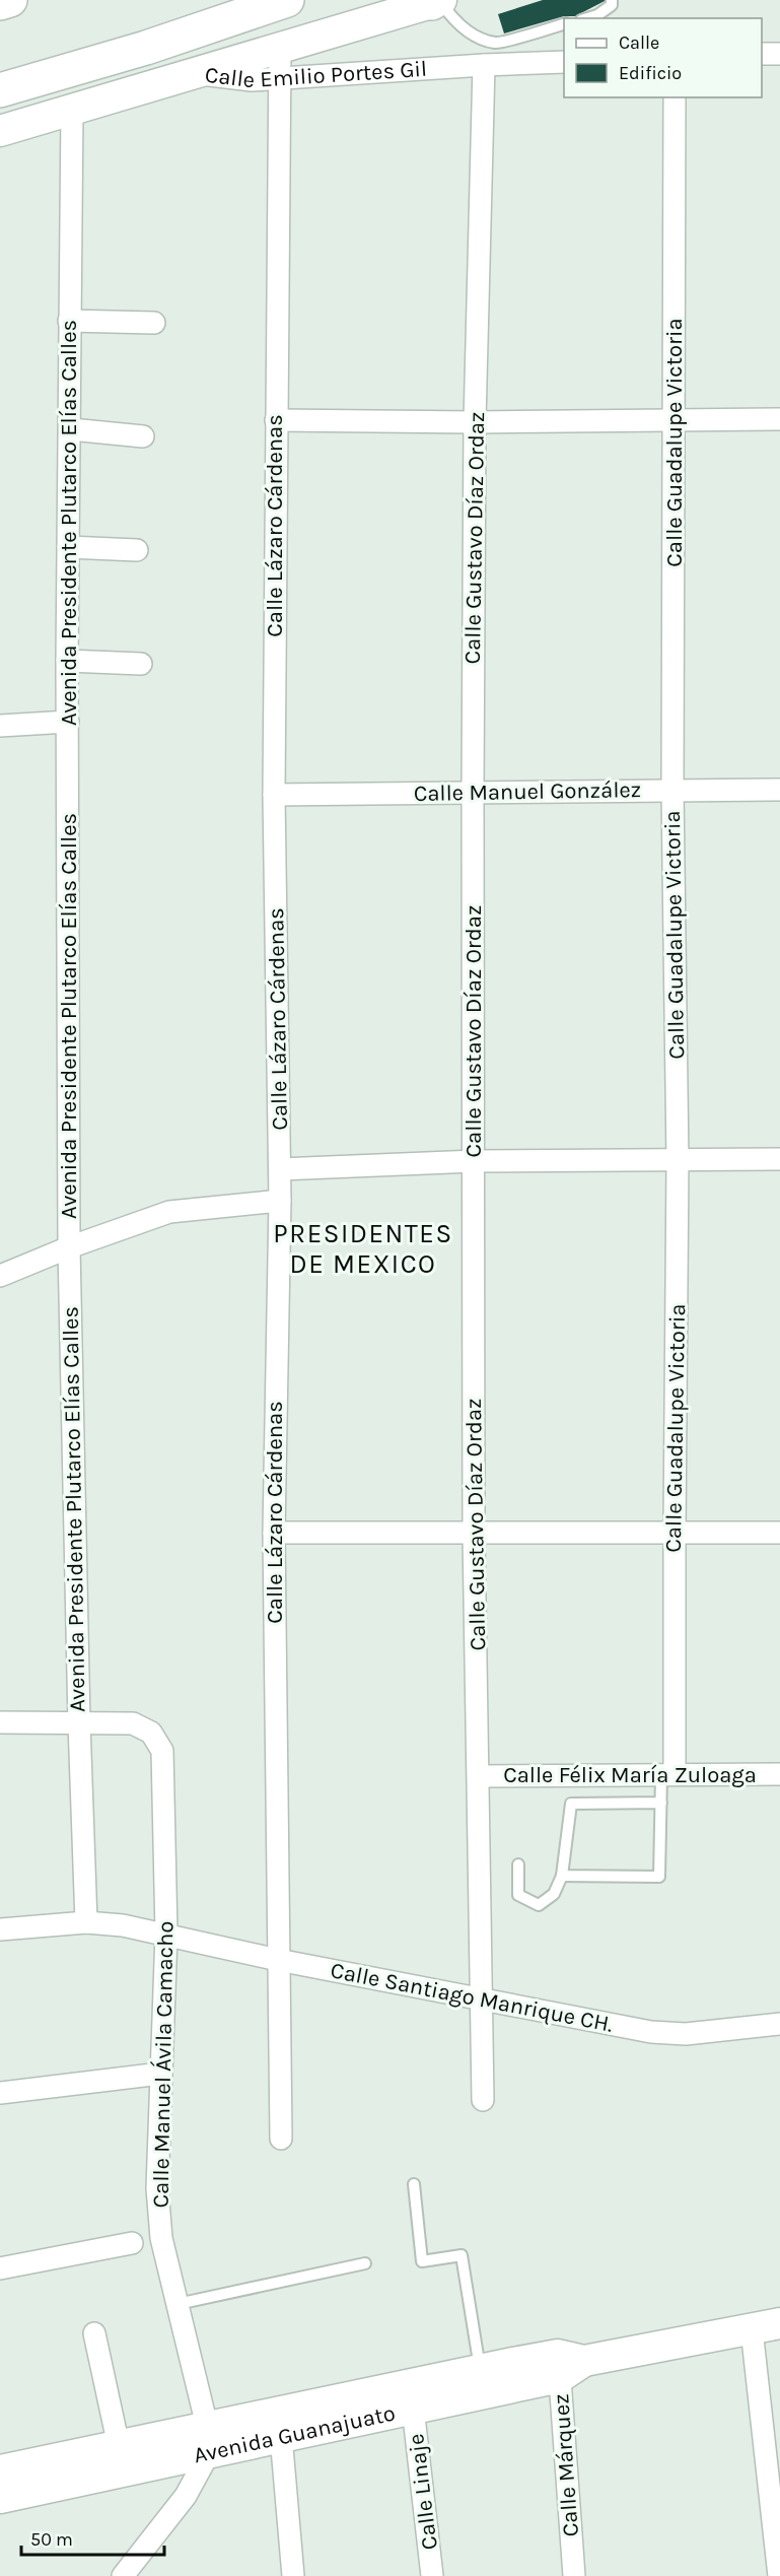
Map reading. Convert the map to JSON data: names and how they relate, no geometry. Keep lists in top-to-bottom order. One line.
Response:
{"streets":{"street":["Calle Emilio Portes Gil","Calle Guadalupe Victoria","Avenida Presidente Plutarco Elías Calles","Calle Lázaro Cárdenas","Calle Gustavo Díaz Ordaz","Calle Manuel González","Calle Félix María Zuloaga","Calle Santiago Manrique CH.","Calle Manuel Ávila Camacho","Avenida Guanajuato","Calle Márquez","Calle Linaje"]},"crossings":[["Calle Emilio Portes Gil","Avenida Presidente Plutarco Elías Calles"],["Calle Emilio Portes Gil","Calle Lázaro Cárdenas"],["Calle Emilio Portes Gil","Calle Gustavo Díaz Ordaz"],["Calle Guadalupe Victoria","Calle Manuel González"],["Calle Guadalupe Victoria","Calle Félix María Zuloaga"],["Avenida Presidente Plutarco Elías Calles","Calle Santiago Manrique CH."],["Avenida Presidente Plutarco Elías Calles","Calle Manuel Ávila Camacho"],["Calle Lázaro Cárdenas","Calle Manuel González"],["Calle Lázaro Cárdenas","Calle Santiago Manrique CH."],["Calle Gustavo Díaz Ordaz","Calle Manuel González"],["Calle Gustavo Díaz Ordaz","Calle Félix María Zuloaga"],["Calle Gustavo Díaz Ordaz","Calle Santiago Manrique CH."],["Calle Santiago Manrique CH.","Calle Manuel Ávila Camacho"],["Calle Manuel Ávila Camacho","Avenida Guanajuato"],["Avenida Guanajuato","Calle Márquez"],["Avenida Guanajuato","Calle Linaje"]],"districts":["PRESIDENTES DE MEXICO"],"legend":["Calle","Edificio"],"scale_bar":"50 m"}
